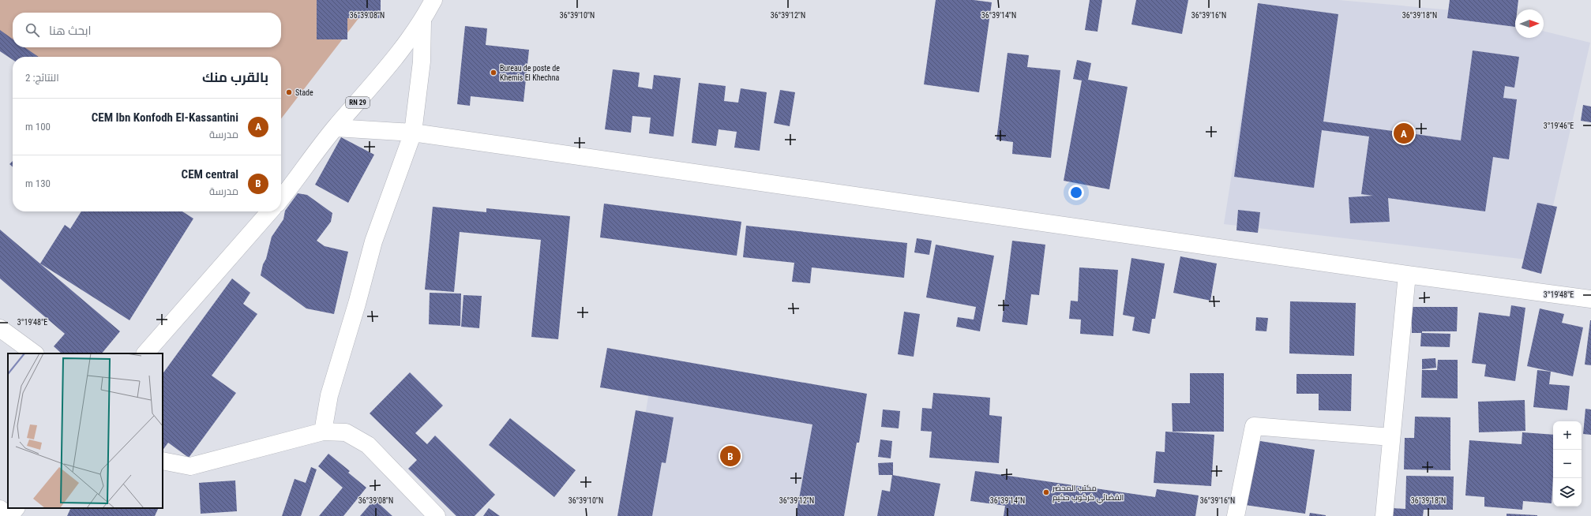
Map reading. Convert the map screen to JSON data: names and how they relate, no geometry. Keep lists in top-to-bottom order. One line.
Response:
{"streets":{"street":["RN 29"]},"places":["Bureau de poste de Khemis El Khechna","Stade","مكتب المحضر القضائي كركوب حكيم"],"north":"right","page":{"search":"ابحث هنا","heading":["بالقرب منك","النتائج: 2"],"list":[{"mark":"A","name":"CEM Ibn Konfodh El-Kassantini","note":"مدرسة","value":"100 m"},{"mark":"B","name":"CEM central","note":"مدرسة","value":"130 m"}],"pins":["A","B"],"map_buttons":["+","−"]},"coordinates":["36°39'08\"N","36°39'10\"N","36°39'12\"N","36°39'14\"N","36°39'16\"N","36°39'18\"N","3°19'46\"E","3°19'48\"E"]}
